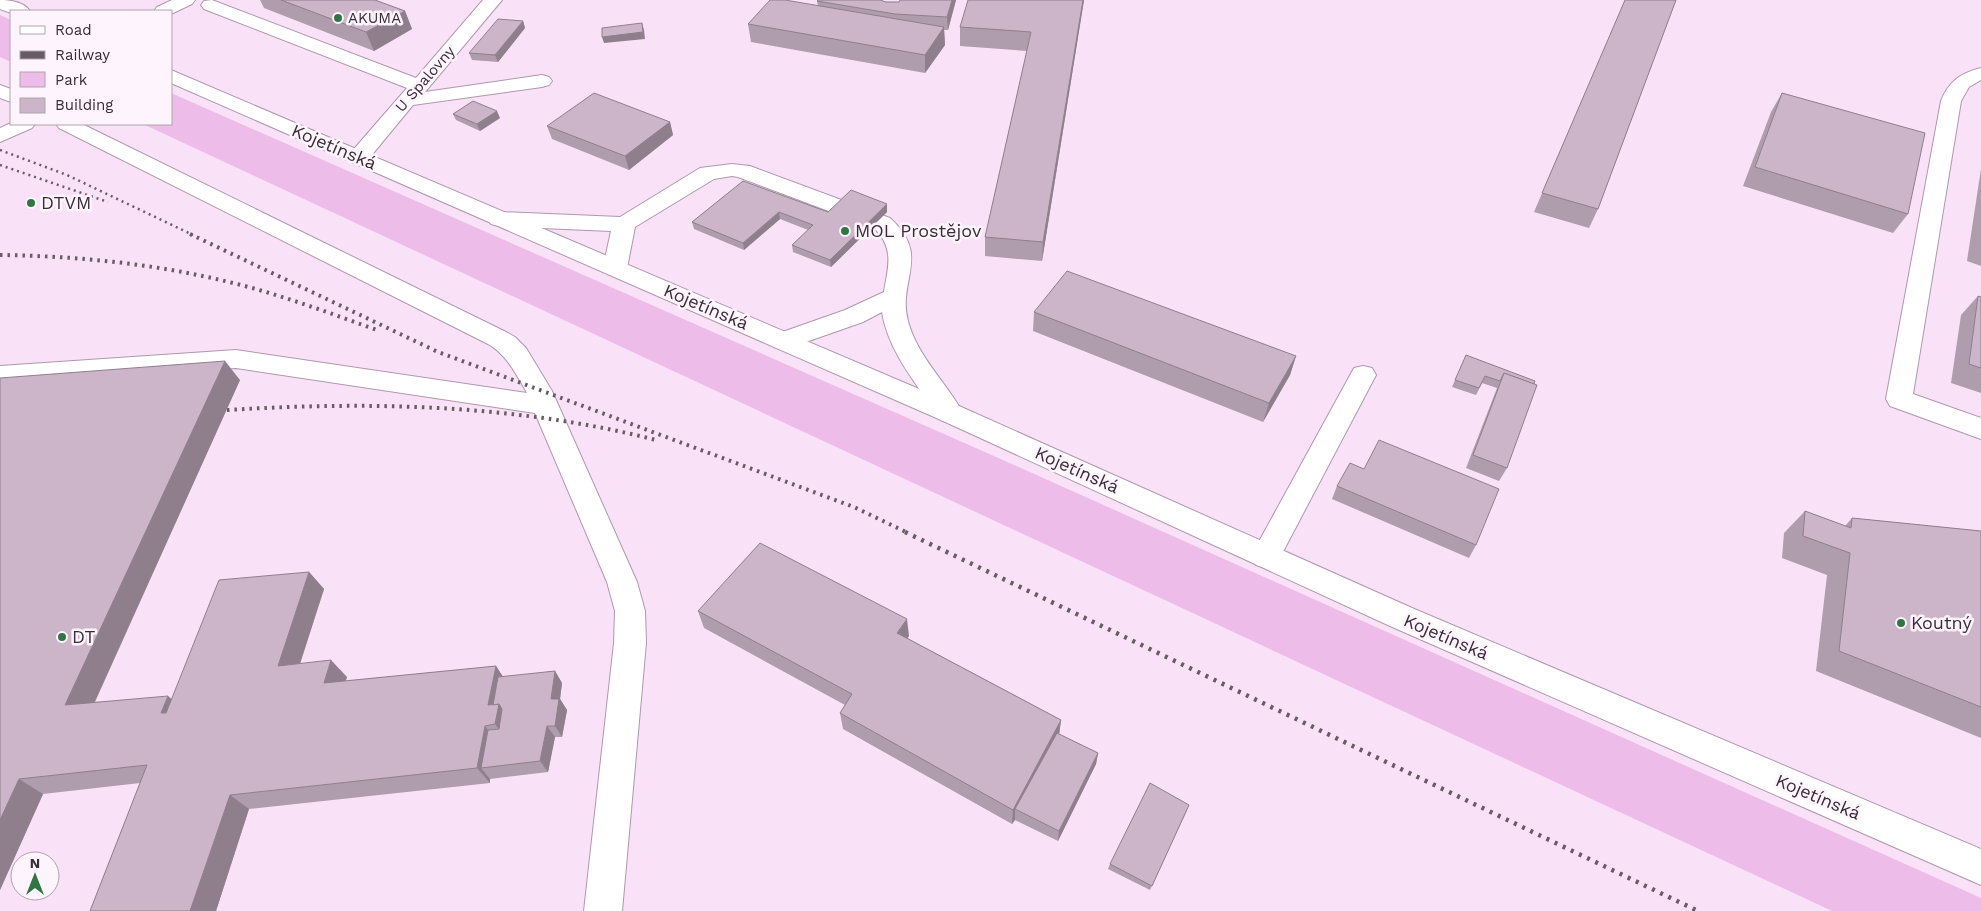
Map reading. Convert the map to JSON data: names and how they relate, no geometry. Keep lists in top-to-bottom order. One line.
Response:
{"streets":{"main road":["U Spalovny","Kojetínská"]},"crossings":[["U Spalovny","Kojetínská"]],"places":["AKUMA","DTVM","MOL Prostějov","Koutný","DT"],"legend":["Road","Railway","Park","Building"],"north":"top"}
